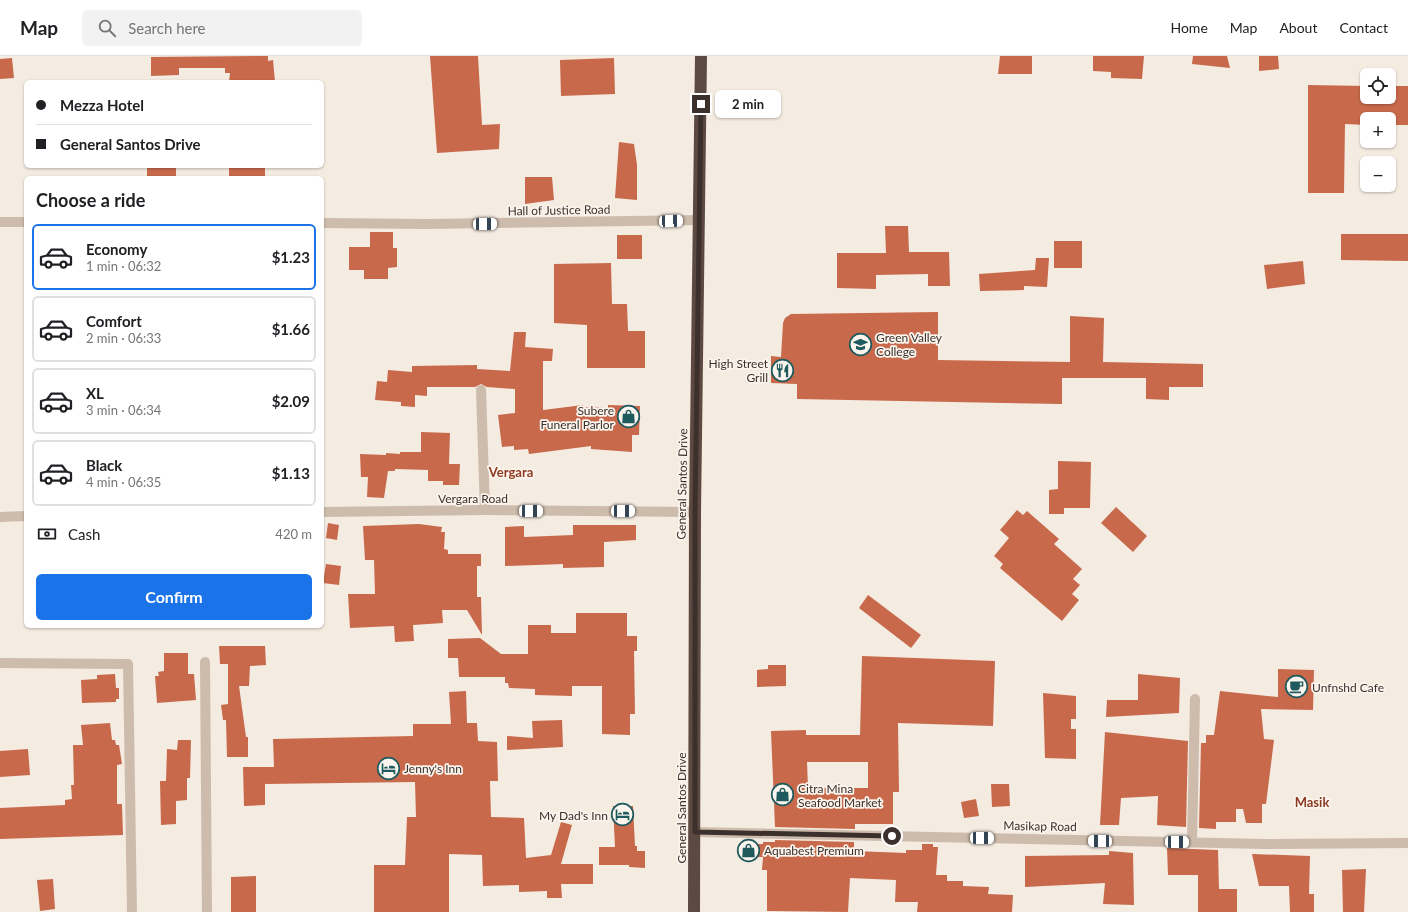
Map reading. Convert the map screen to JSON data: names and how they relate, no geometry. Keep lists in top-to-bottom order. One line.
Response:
{"streets":{"highway":["General Santos Drive"],"street":["Hall of Justice Road","Vergara Road","Masikap Road"]},"crossings":[["Hall of Justice Road","General Santos Drive"],["General Santos Drive","Vergara Road"],["General Santos Drive","Masikap Road"]],"districts":["Vergara","Masik"],"places":{"school or university":["Green Valley College"],"restaurant":["High Street Grill"],"shop":["Subere Funeral Parlor","Citra Mina Seafood Market","Aquabest Premium"],"cafe":["Unfnshd Cafe"],"hotel":["Jenny's Inn","My Dad's Inn"]},"page":{"header":"Map","search":"Search here","nav":["Home","Map","About","Contact"],"map_buttons":["+","−"],"banner":["Mezza Hotel","General Santos Drive"],"bubble":"2 min","heading":"Choose a ride","list":[{"name":"Economy","note":"1 min · 06:32","value":"$1.23"},{"name":"Comfort","note":"2 min · 06:33","value":"$1.66"},{"name":"XL","note":"3 min · 06:34","value":"$2.09"},{"name":"Black","note":"4 min · 06:35","value":"$1.13"}],"pay":["Cash","420 m"],"buttons":"Confirm"}}
